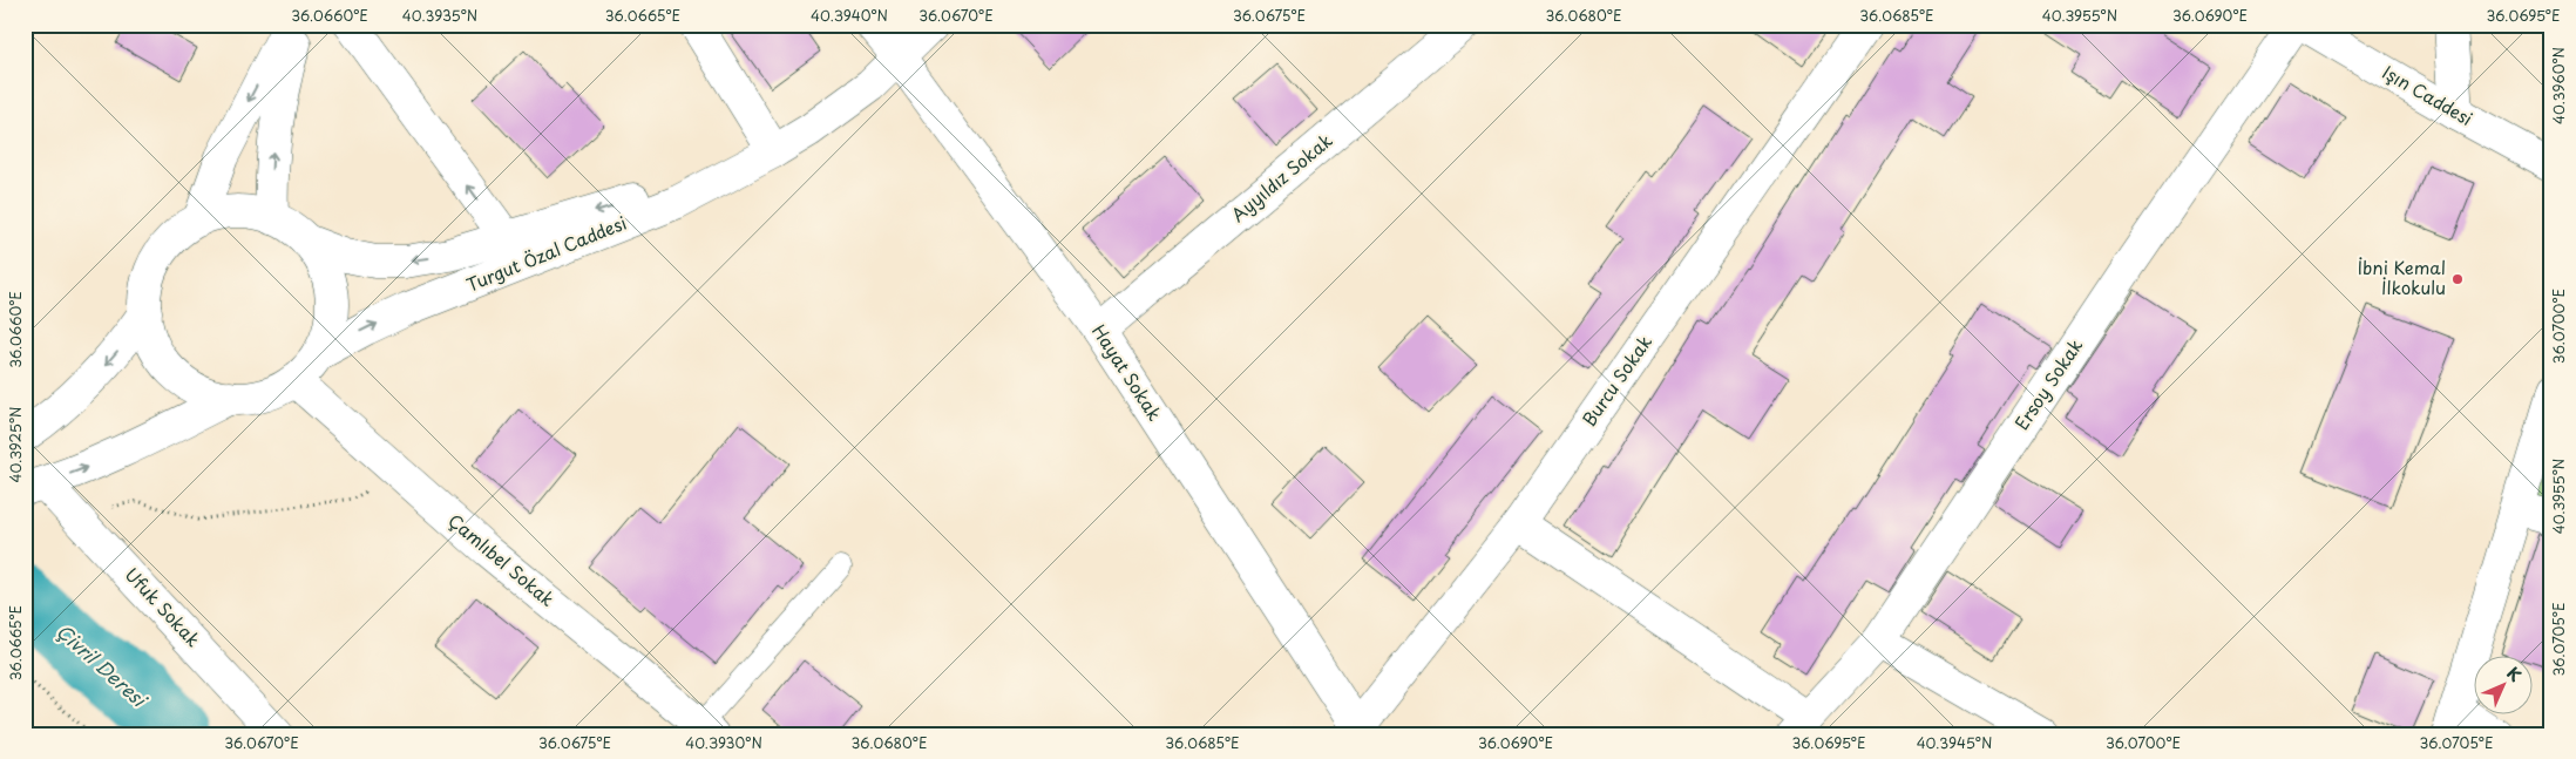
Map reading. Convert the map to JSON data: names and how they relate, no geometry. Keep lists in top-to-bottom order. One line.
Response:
{"streets":{"street":["Işın Caddesi","Ayyıldız Sokak","Turgut Özal Caddesi","Hayat Sokak","Burcu Sokak","Ersoy Sokak","Çamlıbel Sokak","Ufuk Sokak"]},"crossings":[["Ayyıldız Sokak","Hayat Sokak"],["Turgut Özal Caddesi","Hayat Sokak"],["Turgut Özal Caddesi","Çamlıbel Sokak"],["Hayat Sokak","Burcu Sokak"]],"water":["Çivril Deresi"],"places":["İbni Kemal İlkokulu"],"north":"top right","coordinates":["36.0660°E","40.3935°N","36.0665°E","40.3940°N","36.0670°E","36.0675°E","36.0680°E","36.0685°E","40.3955°N","36.0690°E","36.0695°E","40.3960°N","36.0700°E","40.3925°N","36.0705°E","40.3930°N","40.3945°N"]}
